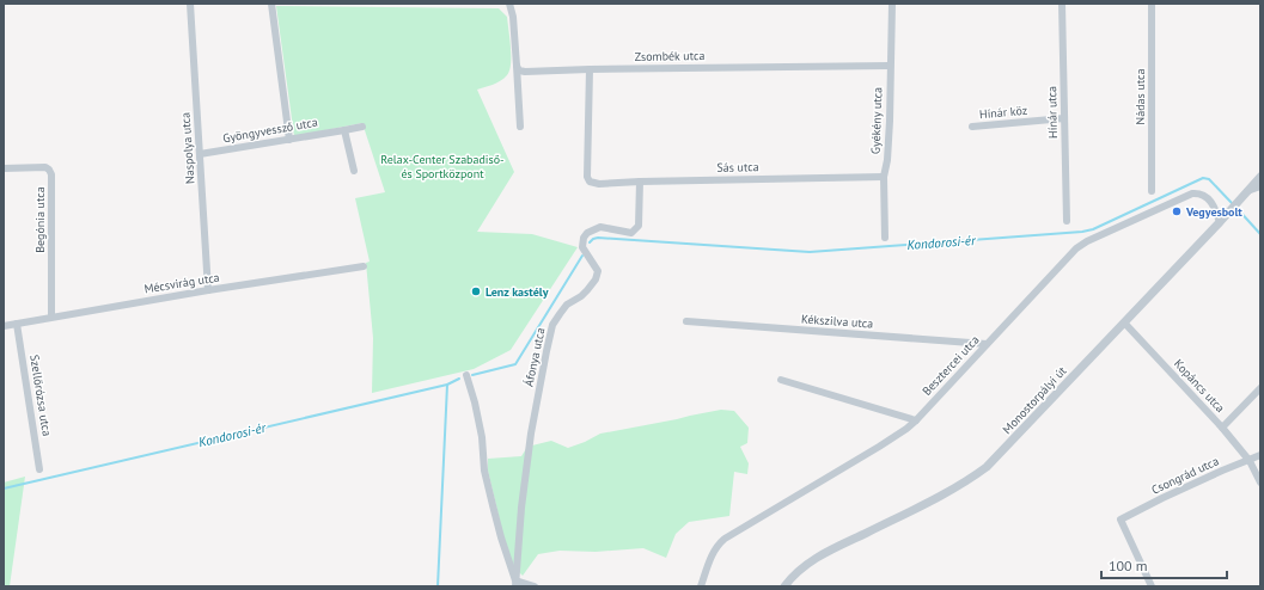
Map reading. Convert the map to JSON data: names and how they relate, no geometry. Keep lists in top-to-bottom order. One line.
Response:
{"streets":{"street":["Zsombék utca","Nádas utca","Hínár köz","Hínár utca","Gyékény utca","Gyöngyvessző utca","Naspolya utca","Sás utca","Begónia utca","Mécsvirág utca","Kékszilva utca","Áfonya utca","Besztercei utca","Kopáncs utca","Szellőrózsa utca","Monostorpályi út","Csongrád utca"]},"crossings":[["Zsombék utca","Gyékény utca"],["Zsombék utca","Sás utca"],["Hínár köz","Hínár utca"],["Gyékény utca","Sás utca"],["Gyöngyvessző utca","Naspolya utca"],["Naspolya utca","Mécsvirág utca"],["Sás utca","Áfonya utca"],["Begónia utca","Mécsvirág utca"],["Mécsvirág utca","Szellőrózsa utca"],["Kékszilva utca","Besztercei utca"],["Besztercei utca","Monostorpályi út"],["Kopáncs utca","Monostorpályi út"],["Kopáncs utca","Csongrád utca"]],"water":["Kondorosi-ér"],"parks":["Relax-Center Szabadiső- és Sportközpont"],"places":["Vegyesbolt","Lenz kastély"],"scale_bar":"100 m"}
